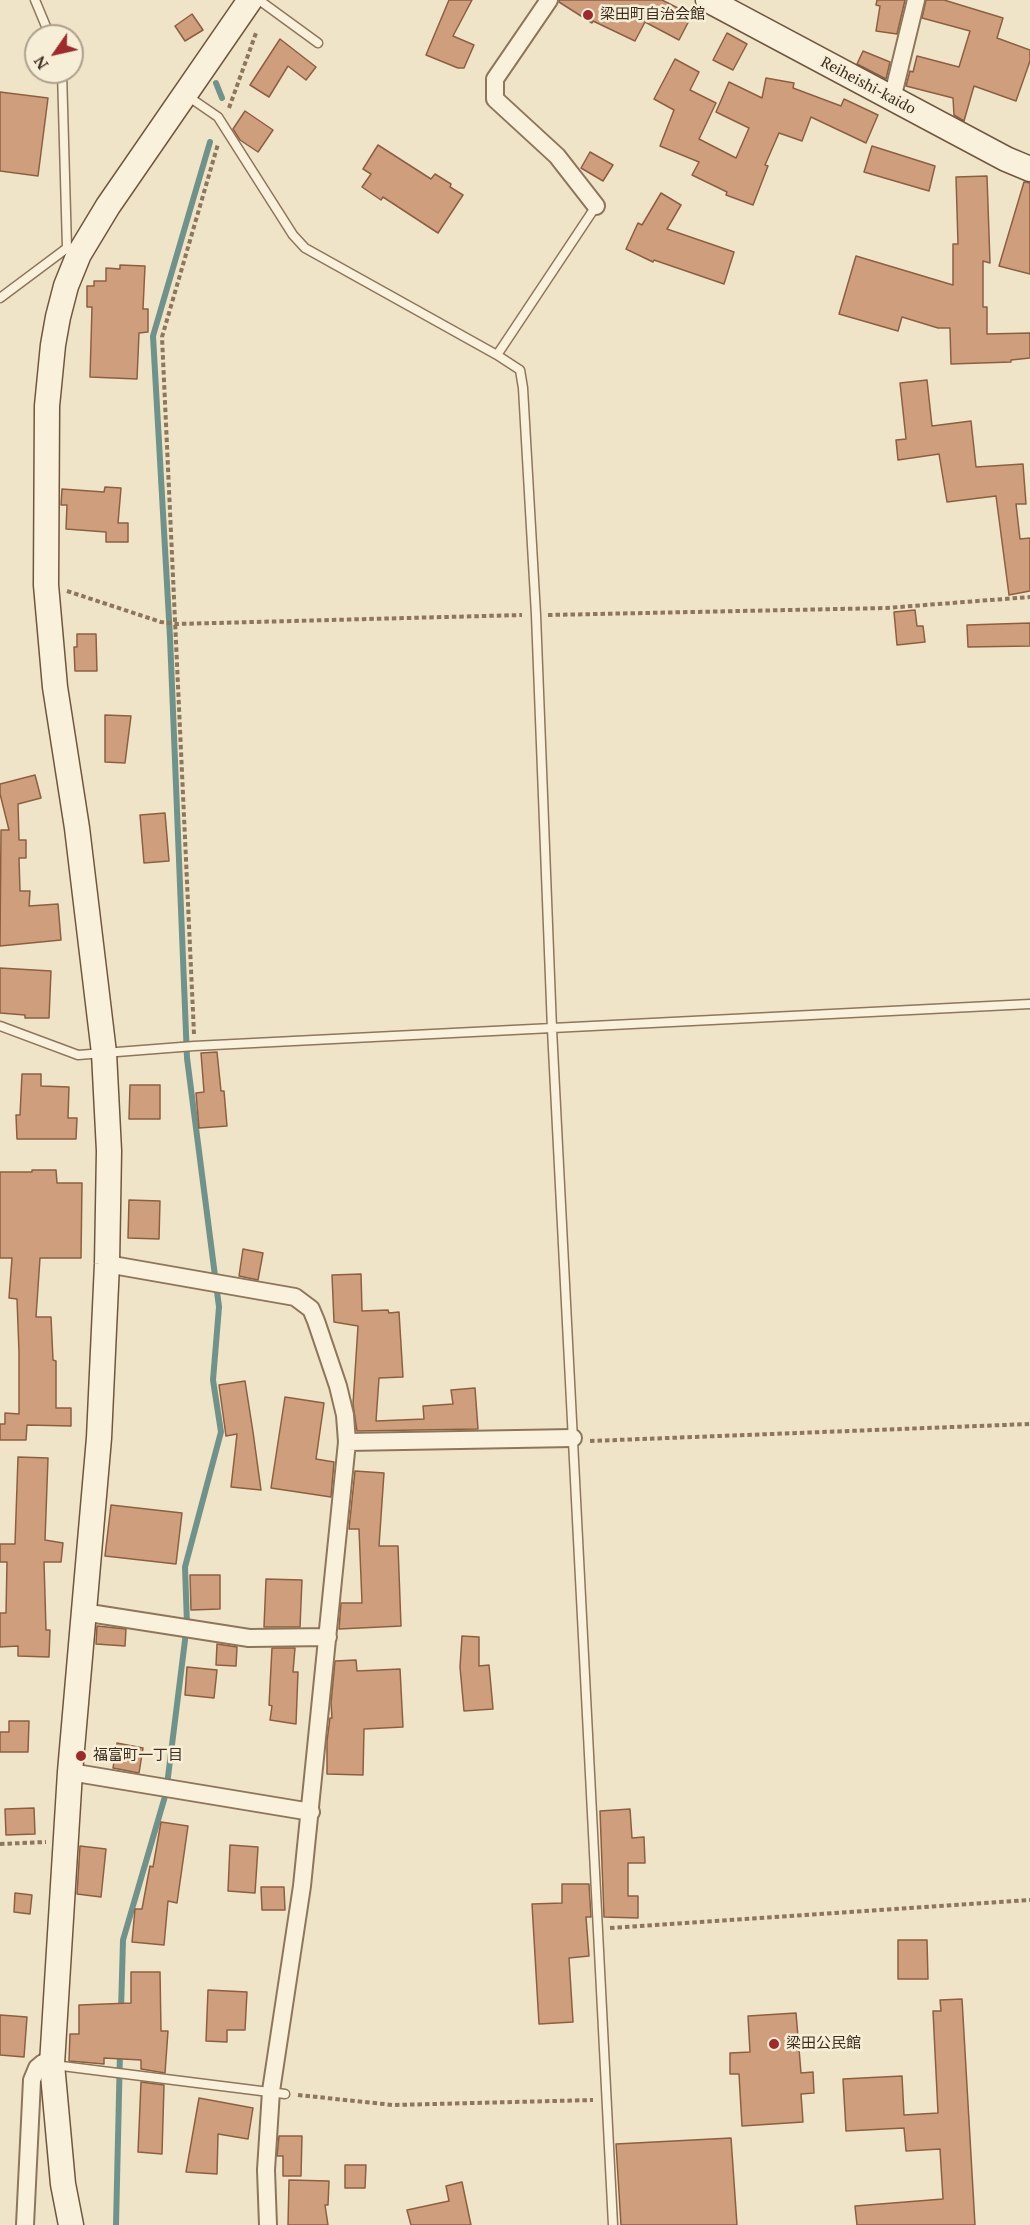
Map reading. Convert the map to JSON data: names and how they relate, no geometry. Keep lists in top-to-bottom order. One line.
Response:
{"streets":{"street":["Reiheishi-kaido"]},"places":["梁田町自治会館","福富町一丁目","梁田公民館"],"north":"bottom left"}
